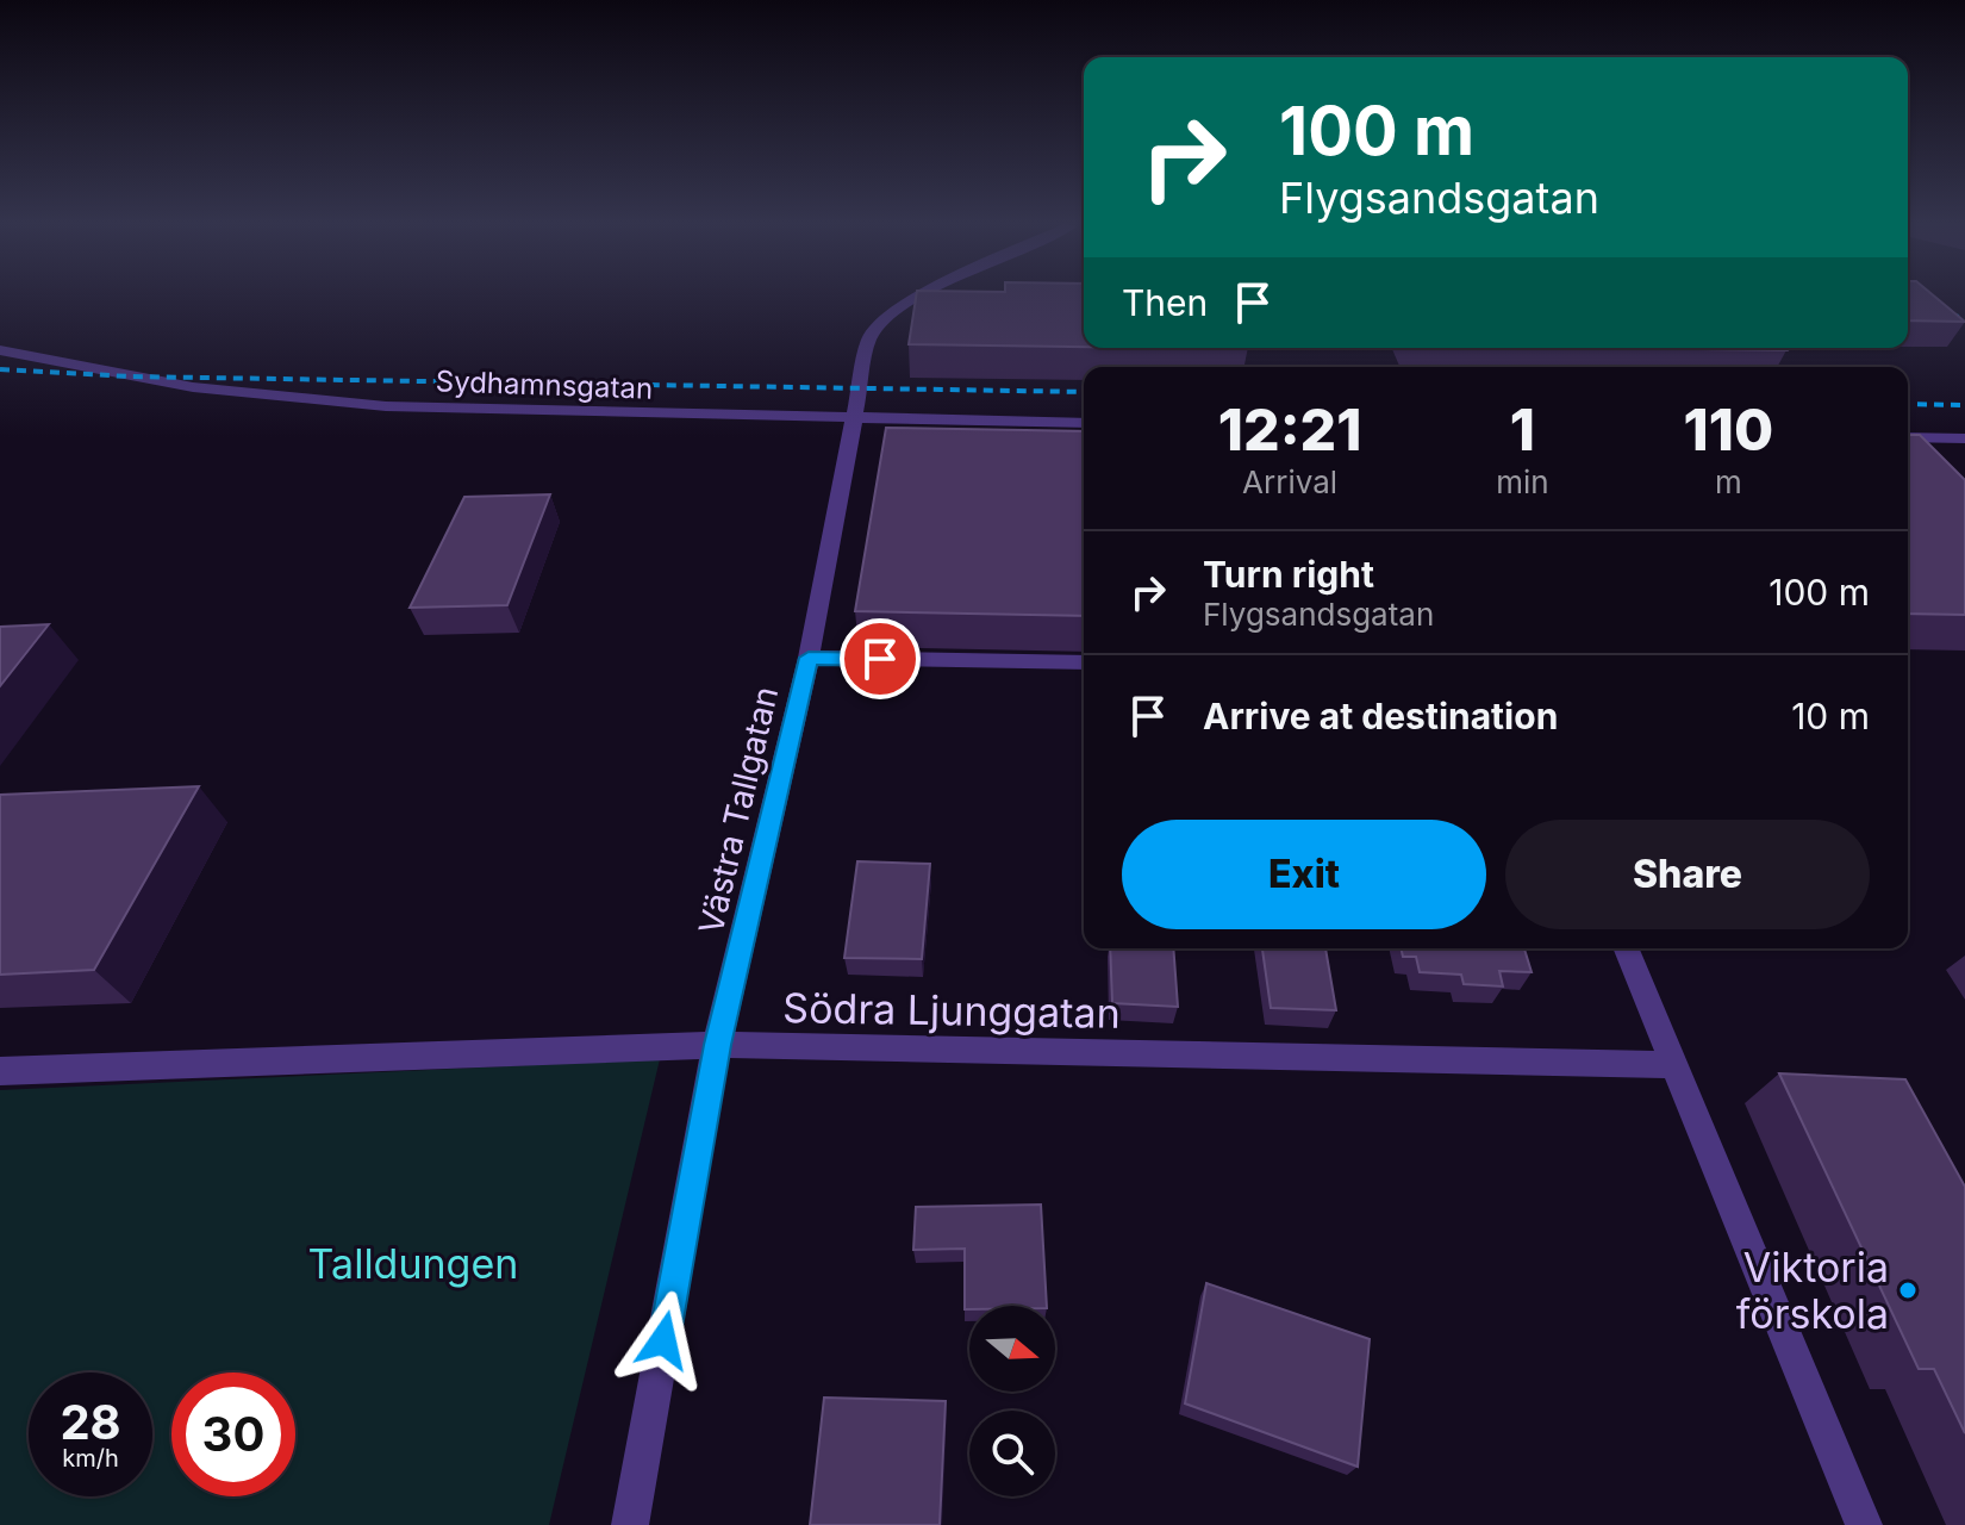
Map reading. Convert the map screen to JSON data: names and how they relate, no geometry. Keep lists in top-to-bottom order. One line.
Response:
{"streets":{"street":["Sydhamnsgatan","Västra Tallgatan","Södra Ljunggatan"]},"crossings":[["Sydhamnsgatan","Västra Tallgatan"],["Västra Tallgatan","Södra Ljunggatan"]],"parks":["Talldungen"],"places":["Viktoria förskola"],"north":"right","page":{"turn":["100 m","Flygsandsgatan"],"then":"Then","eta":["12:21","Arrival","1","min","110","m"],"list":[{"name":"Turn right","note":"Flygsandsgatan","value":"100 m"},{"name":"Arrive at destination","value":"10 m"}],"buttons":["Exit","Share"],"speed":"28 km/h","limit":"30"}}
